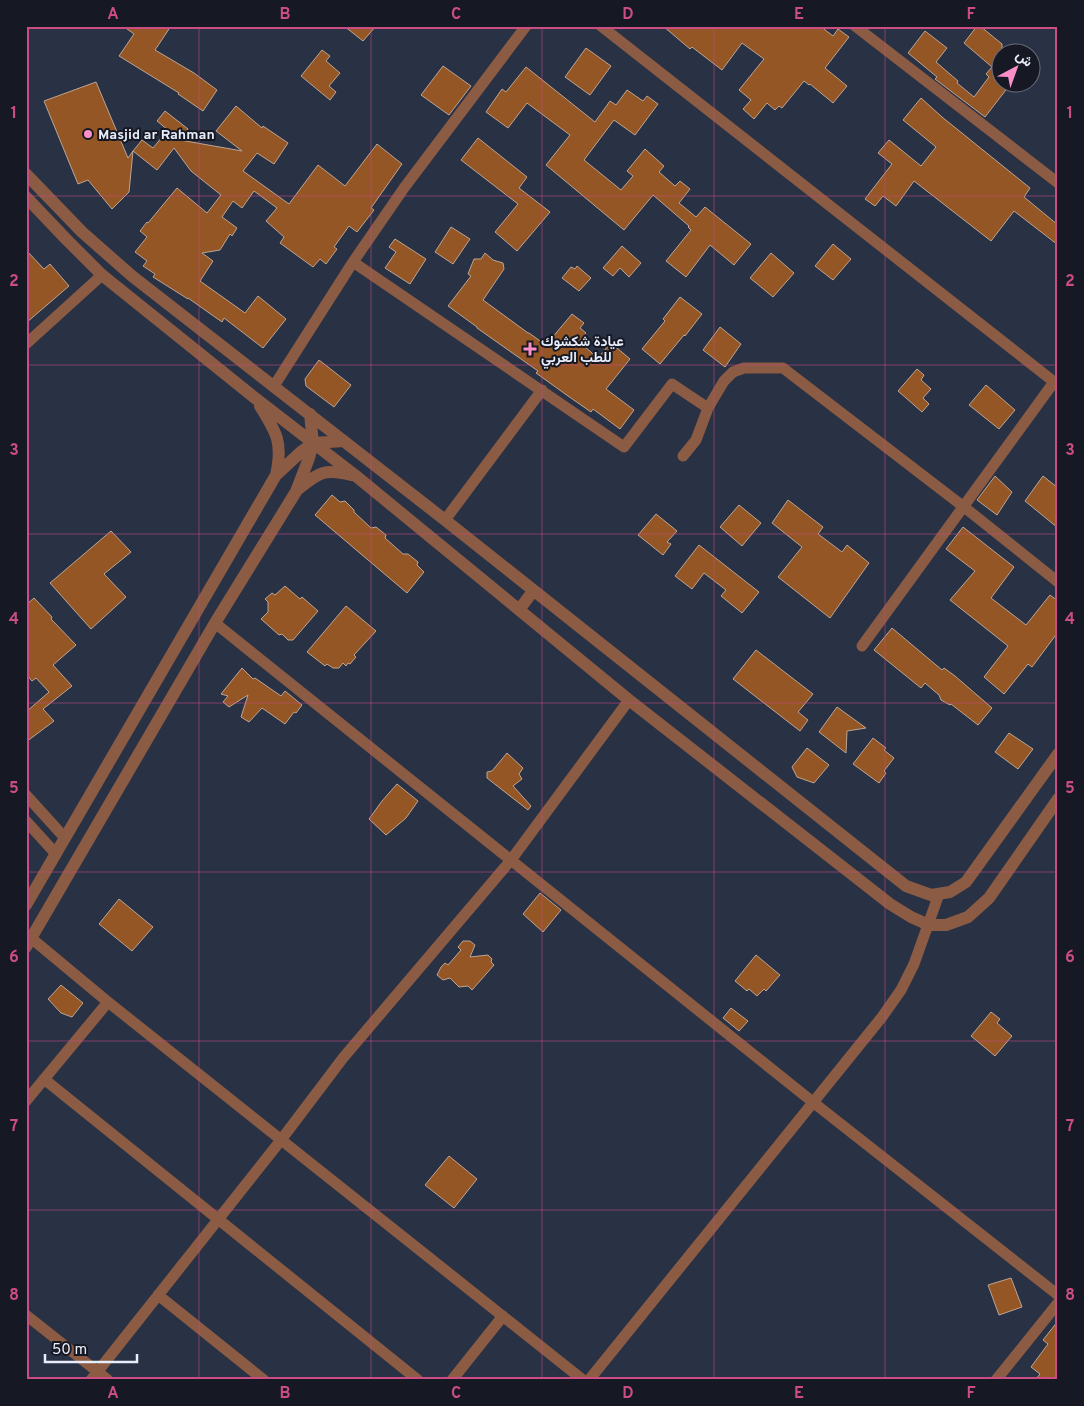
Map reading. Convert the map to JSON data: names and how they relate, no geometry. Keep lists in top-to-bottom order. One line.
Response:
{"places":{"other":["Masjid ar Rahman"],"health":["عيادة شكشوك للطب العربي"]},"scale_bar":"50 m","north":"top right","grid":{"columns":["A","B","C","D","E","F"],"rows":["1","2","3","4","5","6","7","8"]}}
